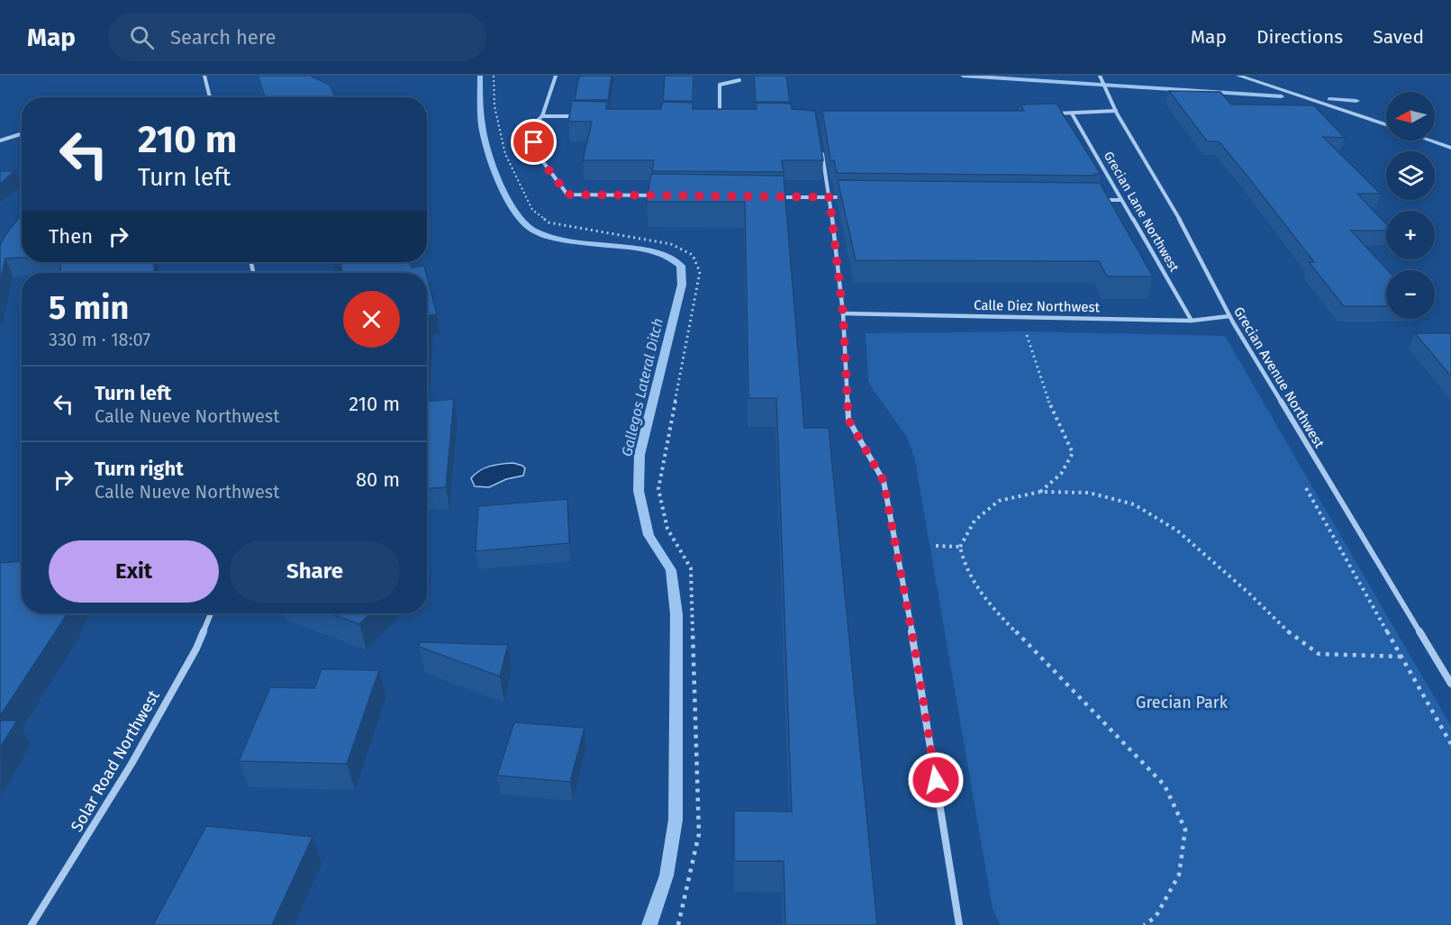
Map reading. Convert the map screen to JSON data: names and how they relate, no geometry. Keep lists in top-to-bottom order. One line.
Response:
{"streets":{"street":["Grecian Lane Northwest","Calle Diez Northwest","Grecian Avenue Northwest","Solar Road Northwest"]},"crossings":[["Grecian Lane Northwest","Calle Diez Northwest"],["Calle Diez Northwest","Grecian Avenue Northwest"]],"water":["Gallegos Lateral Ditch"],"parks":["Grecian Park"],"north":"left","page":{"header":"Map","search":"Search here","nav":["Map","Directions","Saved"],"map_buttons":["+","−"],"turn":["210 m","Turn left"],"then":"Then","heading":["5 min","330 m · 18:07"],"list":[{"name":"Turn left","note":"Calle Nueve Northwest","value":"210 m"},{"name":"Turn right","note":"Calle Nueve Northwest","value":"80 m"}],"buttons":["Exit","Share"]}}
